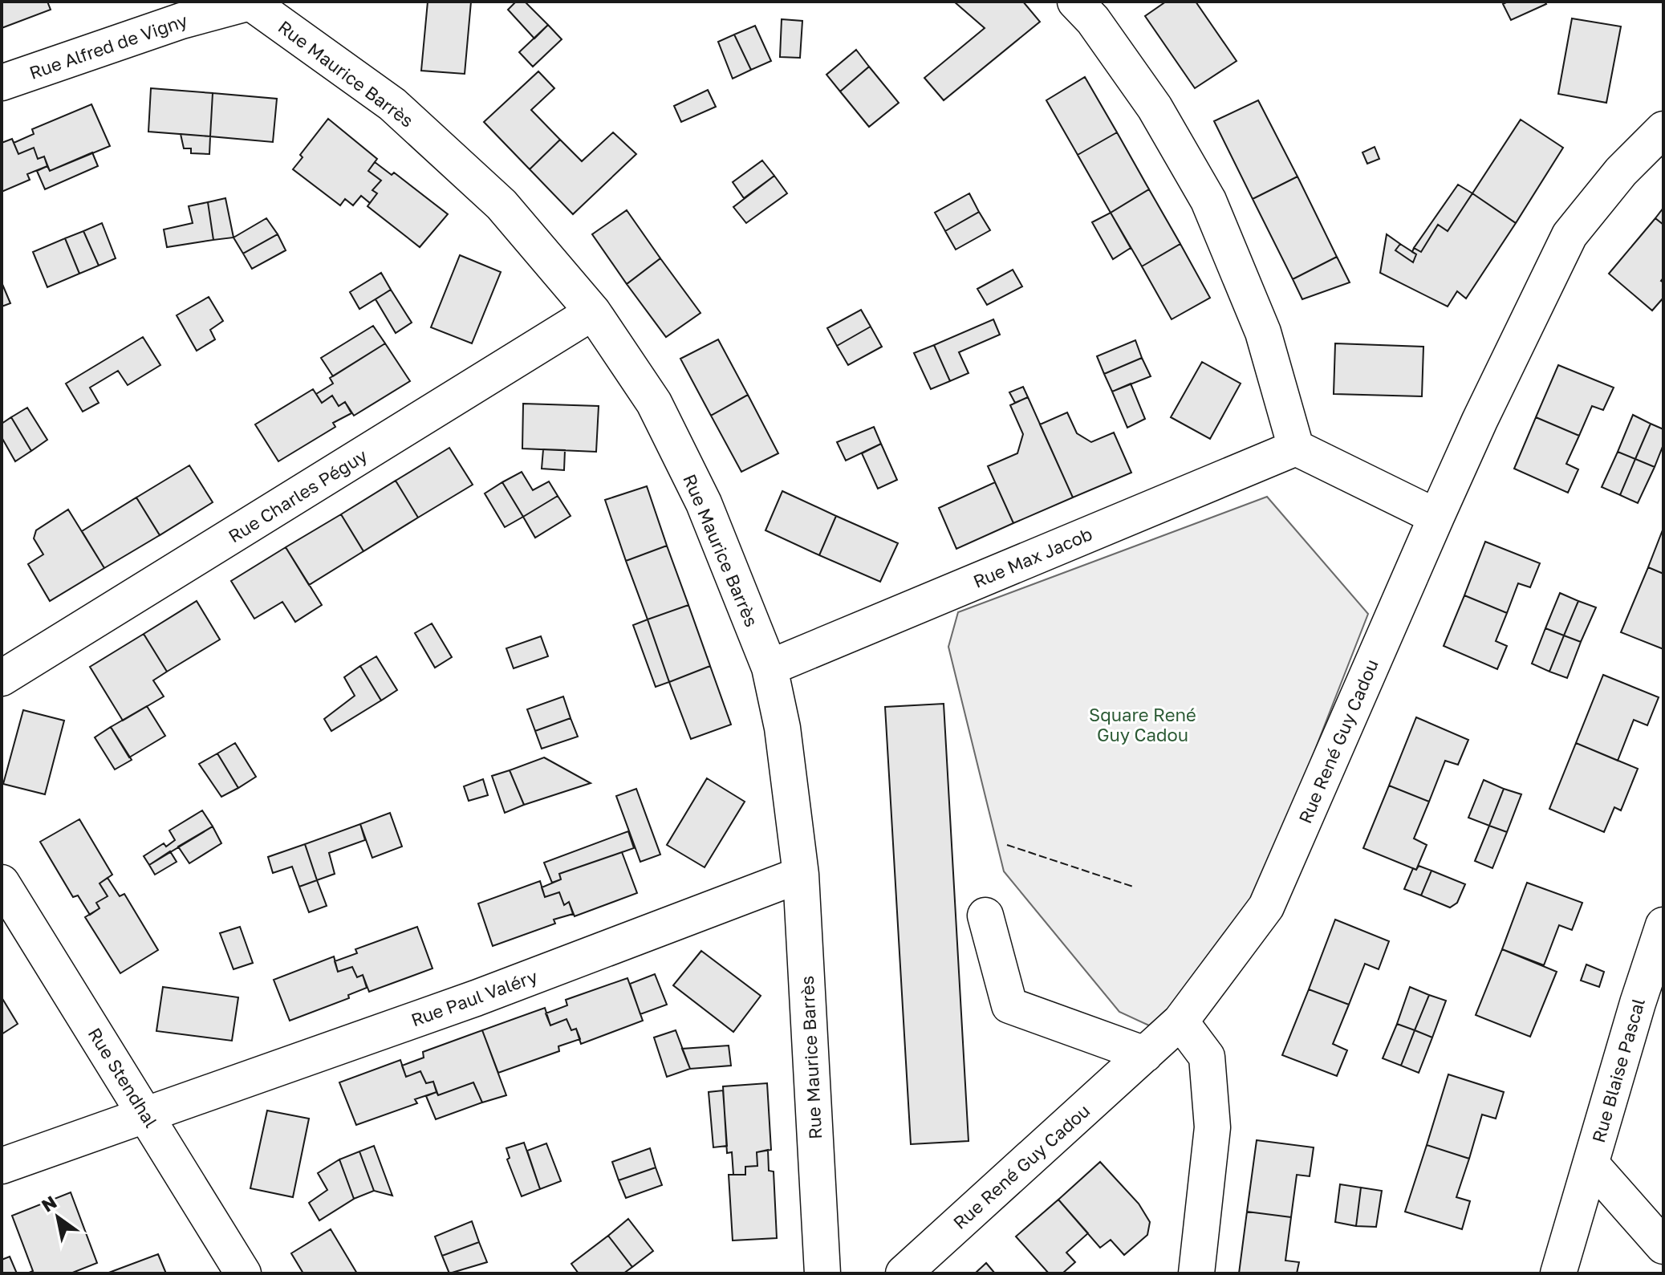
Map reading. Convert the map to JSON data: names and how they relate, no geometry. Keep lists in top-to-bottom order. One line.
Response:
{"streets":{"street":["Rue Alfred de Vigny","Rue Maurice Barrès","Rue Charles Péguy","Rue Max Jacob","Rue René Guy Cadou","Rue Paul Valéry","Rue Blaise Pascal","Rue Stendhal"]},"crossings":[["Rue Alfred de Vigny","Rue Maurice Barrès"],["Rue Maurice Barrès","Rue Charles Péguy"],["Rue Maurice Barrès","Rue Max Jacob"],["Rue Maurice Barrès","Rue Paul Valéry"],["Rue Paul Valéry","Rue Stendhal"]],"parks":["Square René Guy Cadou"],"north":"top left"}
